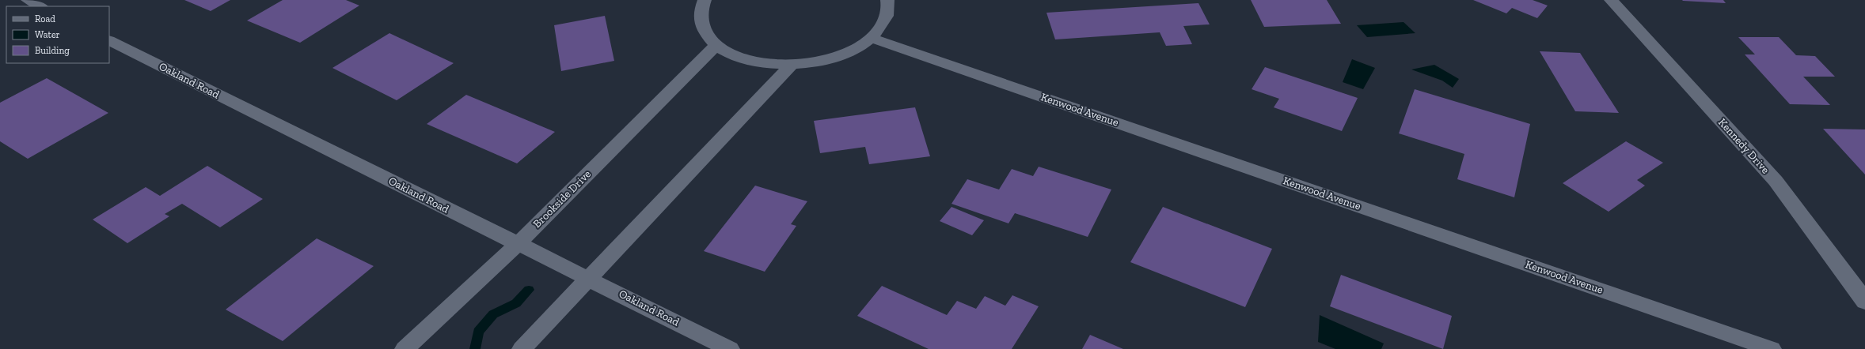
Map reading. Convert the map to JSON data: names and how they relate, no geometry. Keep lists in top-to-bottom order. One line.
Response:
{"streets":{"street":["Oakland Road","Kenwood Avenue","Kennedy Drive","Brookside Drive"]},"crossings":[["Oakland Road","Brookside Drive"]],"legend":["Road","Water","Building"]}
